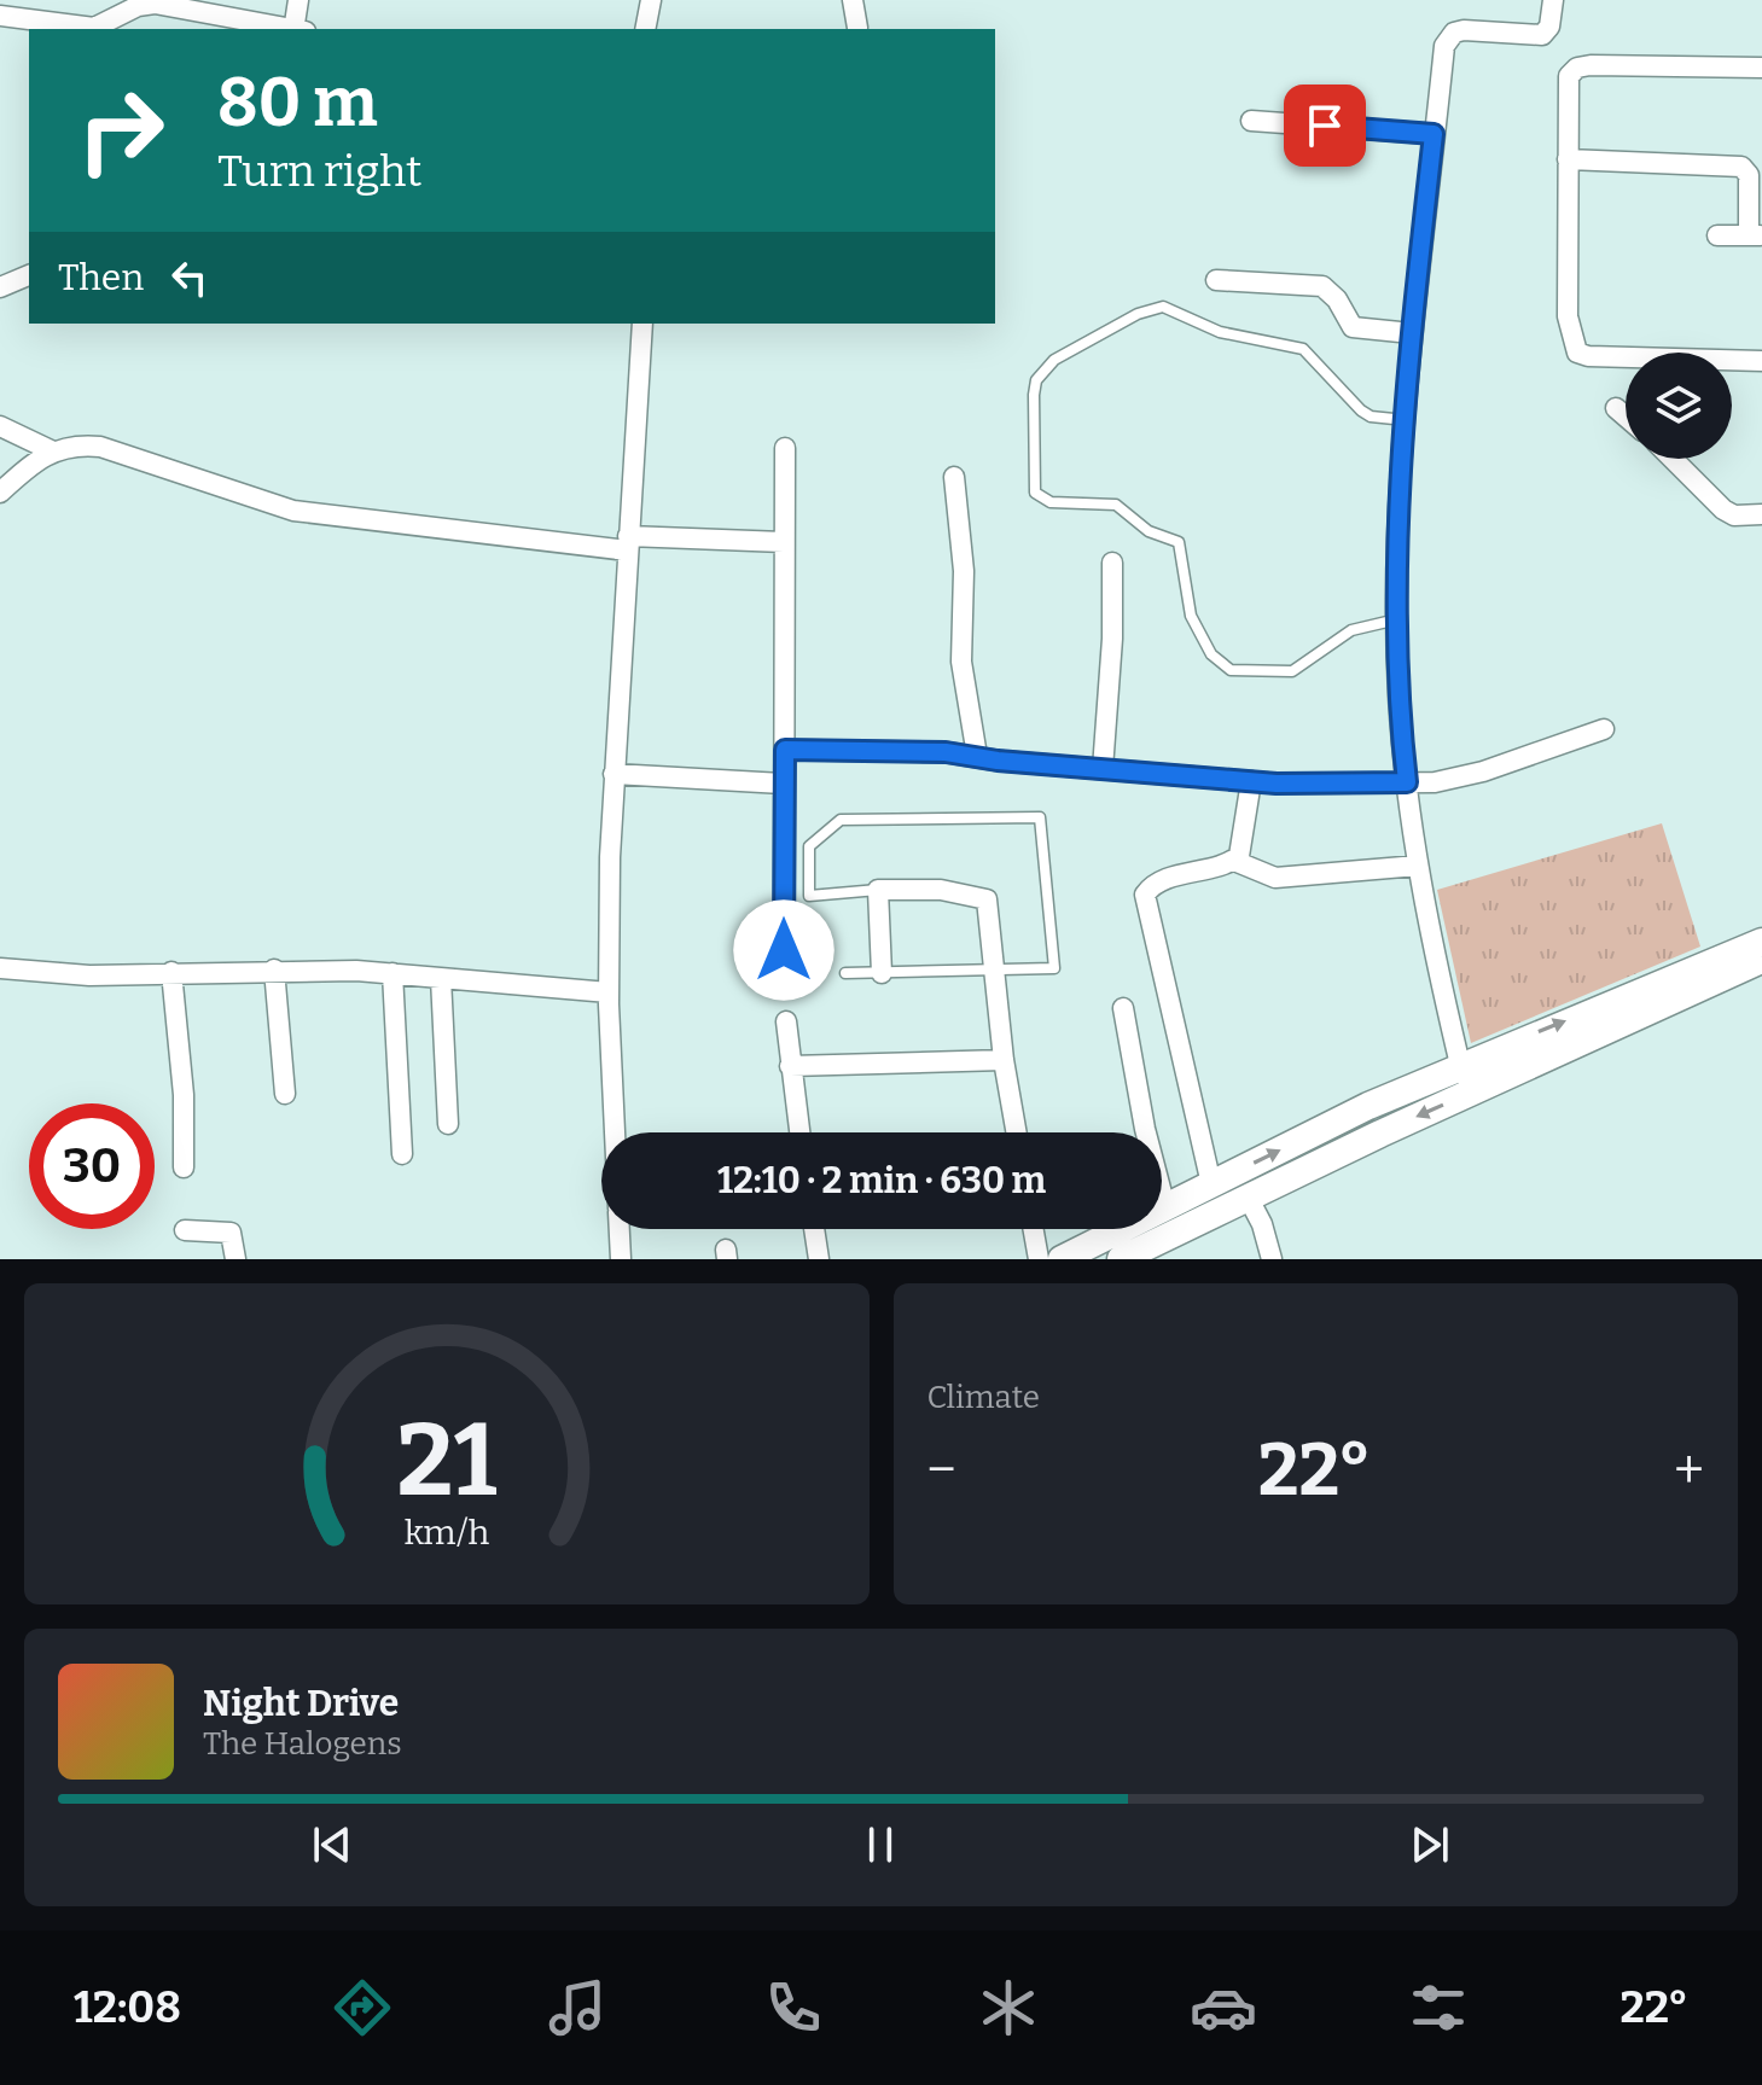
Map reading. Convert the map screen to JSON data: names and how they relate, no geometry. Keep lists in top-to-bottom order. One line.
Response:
{"page":{"turn":["80 m","Turn right"],"then":"Then","limit":"30","trip":"12:10 · 2 min · 630 m","tile":"Climate","heat":["−","22°","+"],"song":["Night Drive","The Halogens"],"tabs":["12:08","22°"],"gauge":["21","km/h"]}}
